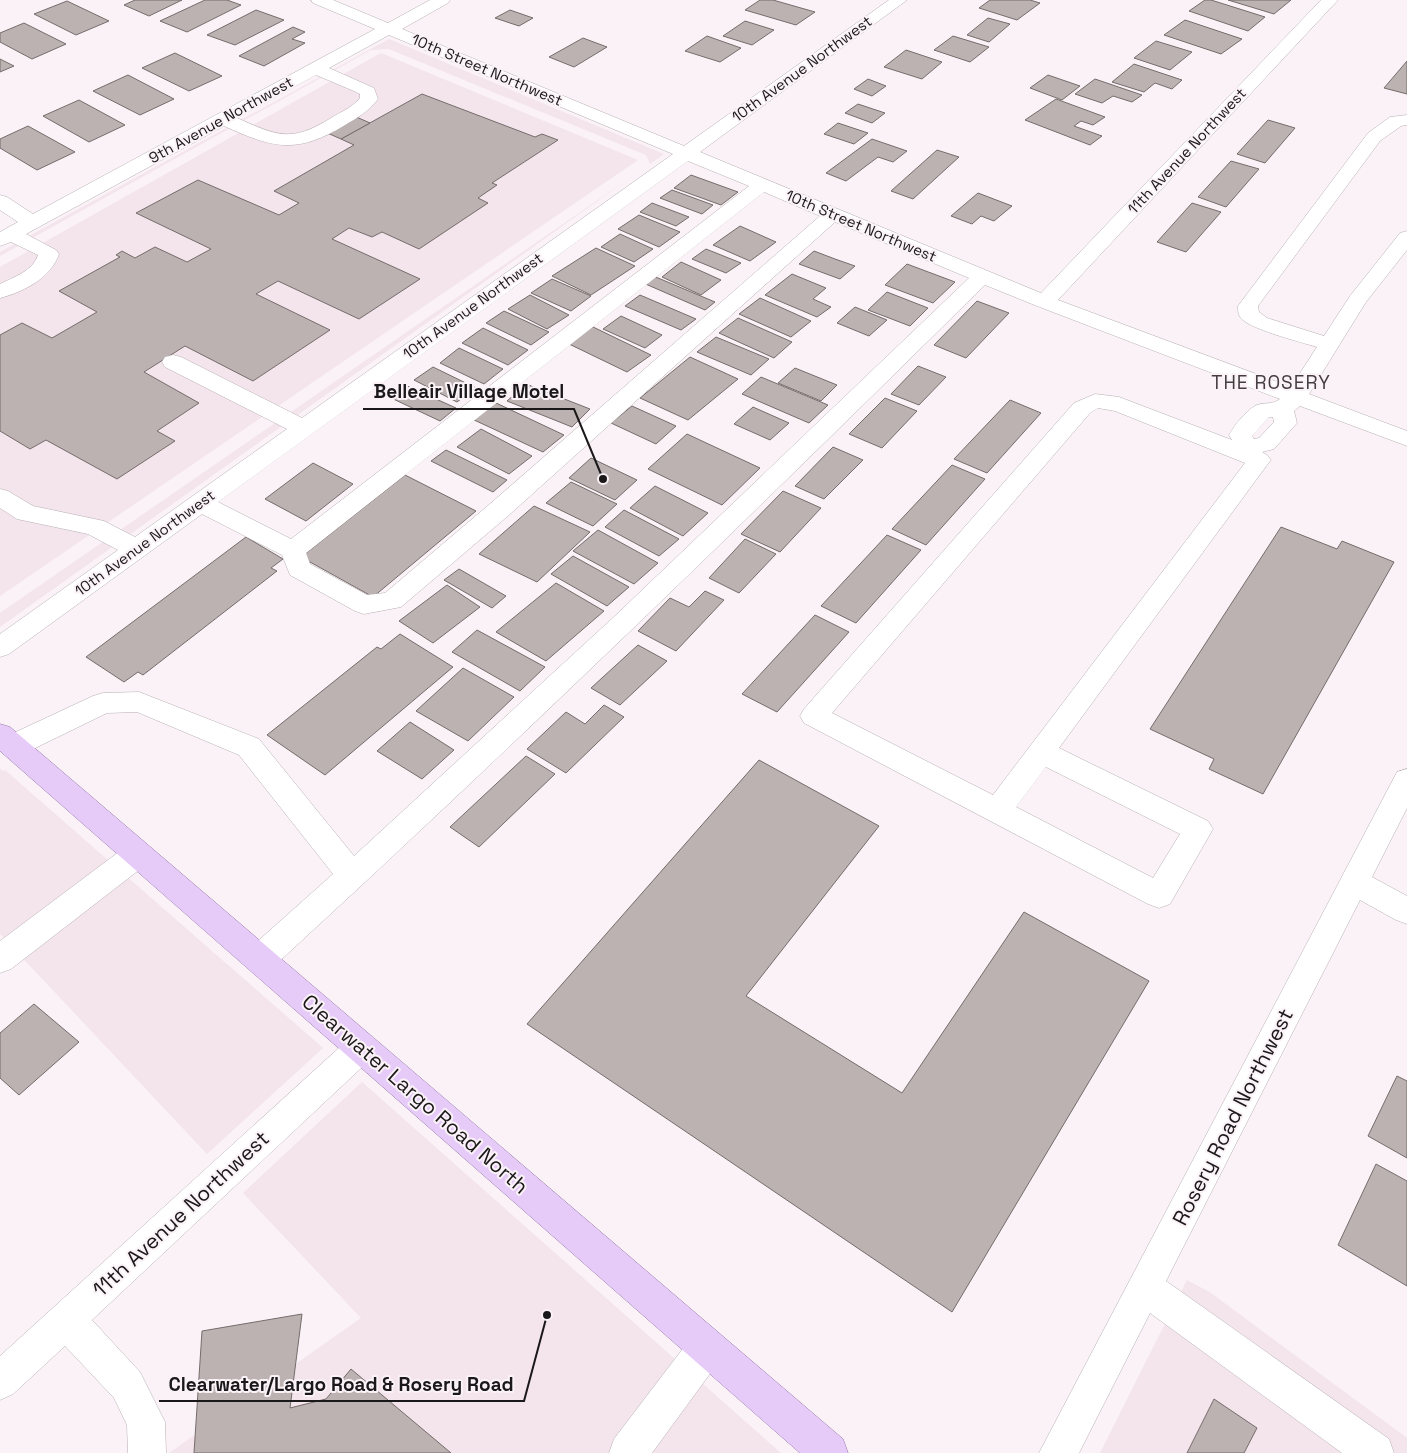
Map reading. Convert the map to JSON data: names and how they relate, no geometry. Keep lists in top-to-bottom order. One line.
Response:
{"streets":{"main road":["Clearwater Largo Road North"],"street":["10th Avenue Northwest","10th Street Northwest","9th Avenue Northwest","11th Avenue Northwest","Rosery Road Northwest"]},"crossings":[["10th Avenue Northwest","10th Street Northwest"],["10th Street Northwest","9th Avenue Northwest"],["10th Street Northwest","11th Avenue Northwest"],["11th Avenue Northwest","Clearwater Largo Road North"]],"districts":["THE ROSERY"],"places":["Belleair Village Motel","Clearwater/Largo Road & Rosery Road"]}
